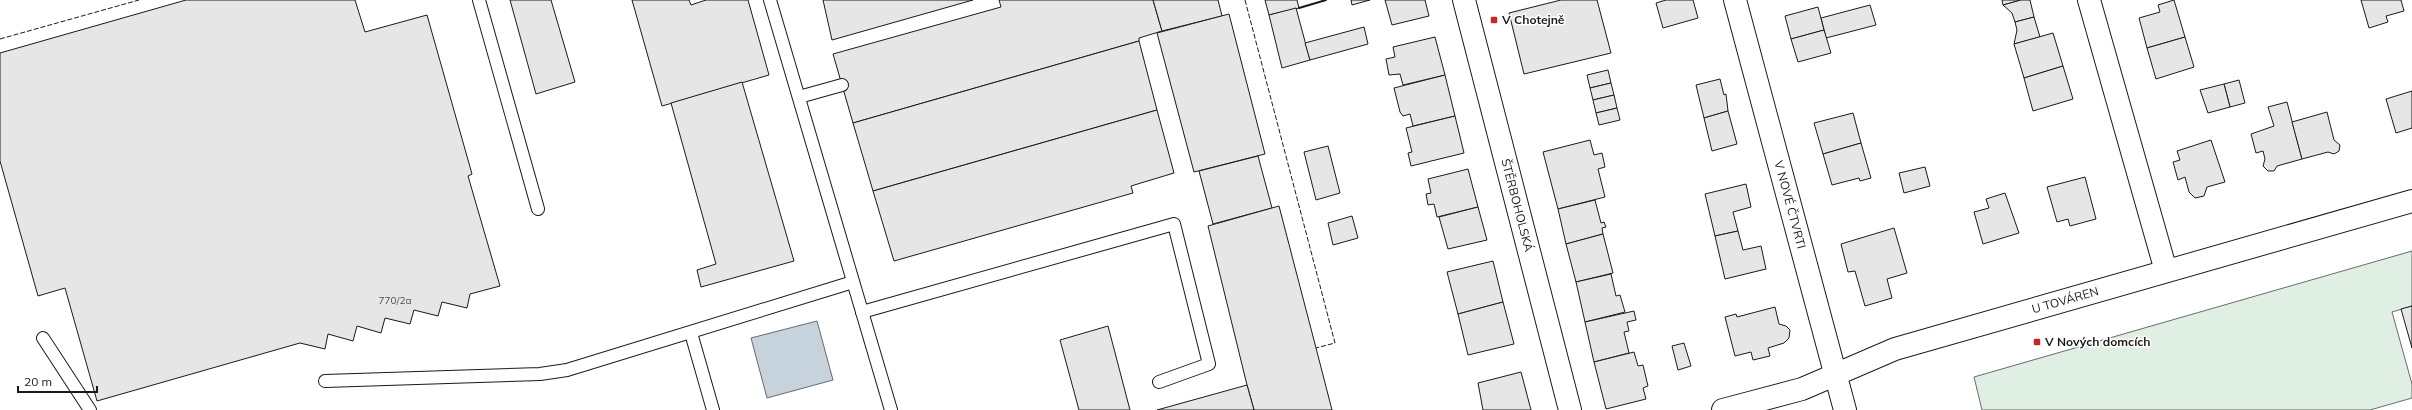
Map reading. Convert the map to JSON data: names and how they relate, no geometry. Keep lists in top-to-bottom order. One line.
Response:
{"streets":{"street":["ŠTĚRBOHOLSKÁ","V NOVÉ ČTVRTI","U TOVÁREN"]},"crossings":[["V NOVÉ ČTVRTI","U TOVÁREN"]],"places":{"transit":["V Chotejně","V Nových domcích"]},"house_numbers":["770/2a"],"scale_bar":"20 m"}
